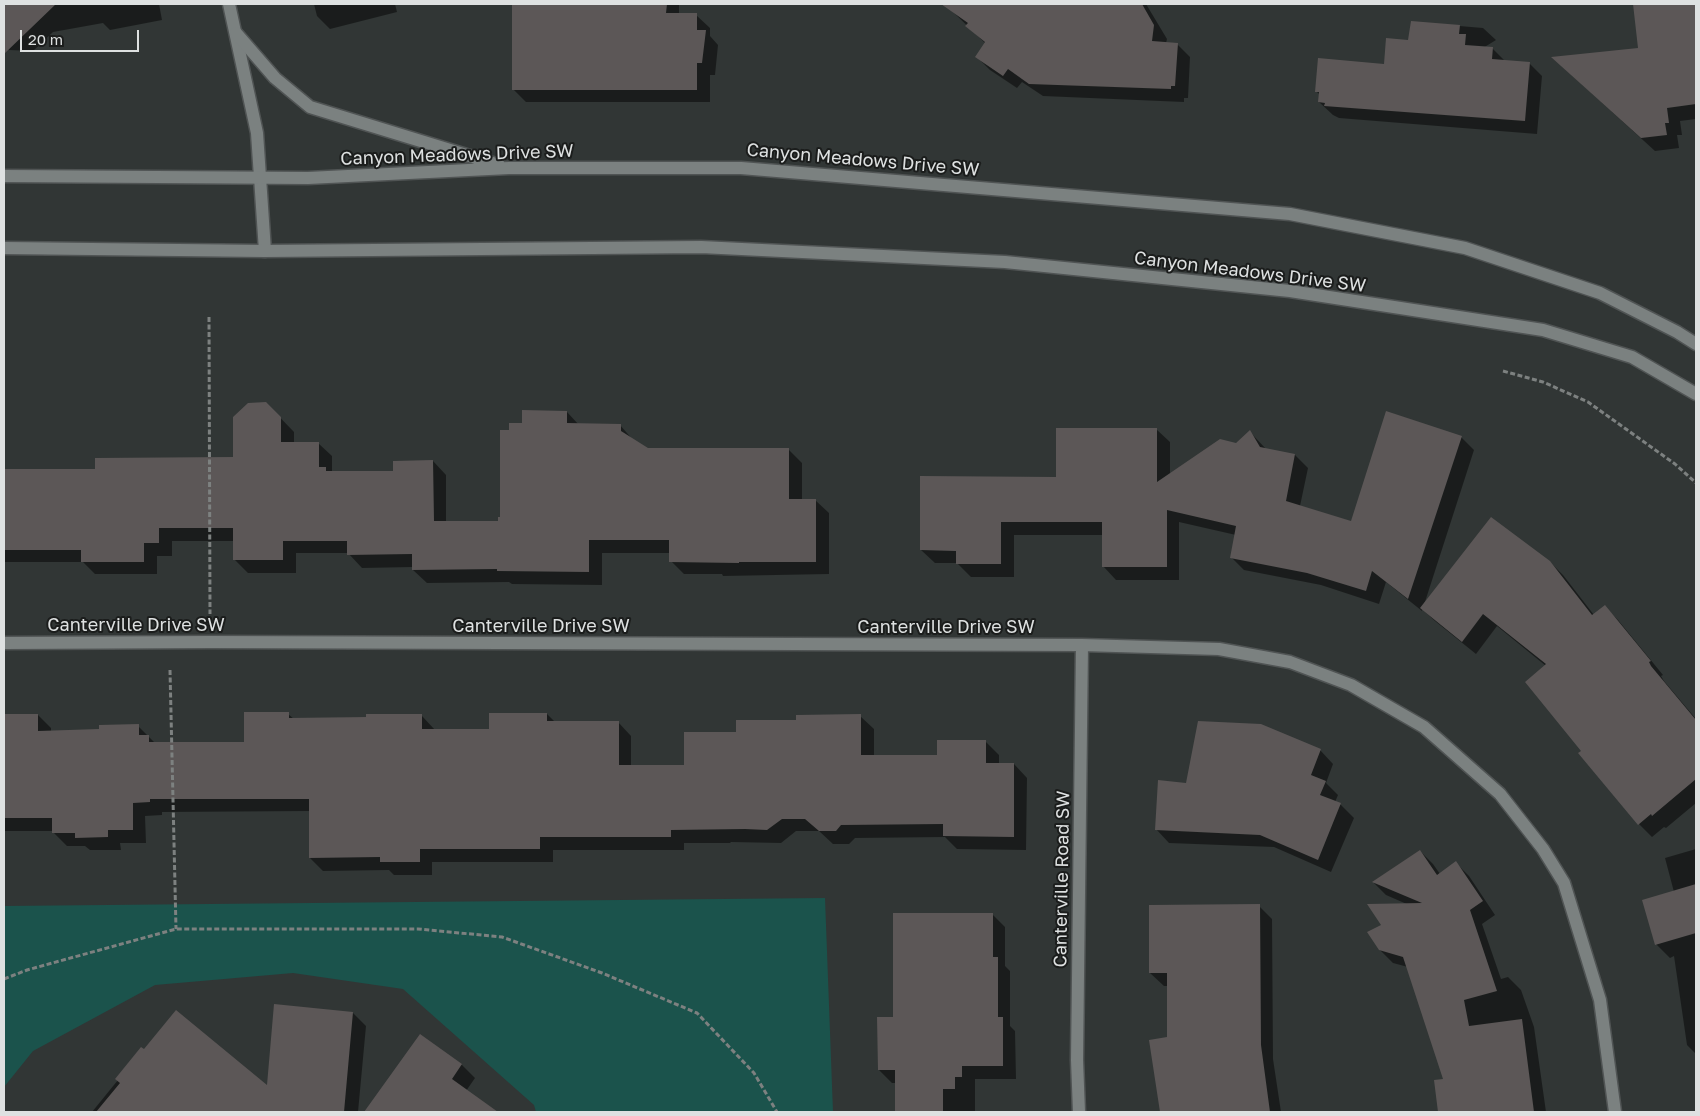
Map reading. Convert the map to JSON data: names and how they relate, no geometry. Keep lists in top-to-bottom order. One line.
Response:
{"streets":{"main road":["Canyon Meadows Drive SW","Canterville Drive SW","Canterville Road SW"]},"crossings":[["Canterville Drive SW","Canterville Road SW"]],"scale_bar":"20 m"}
